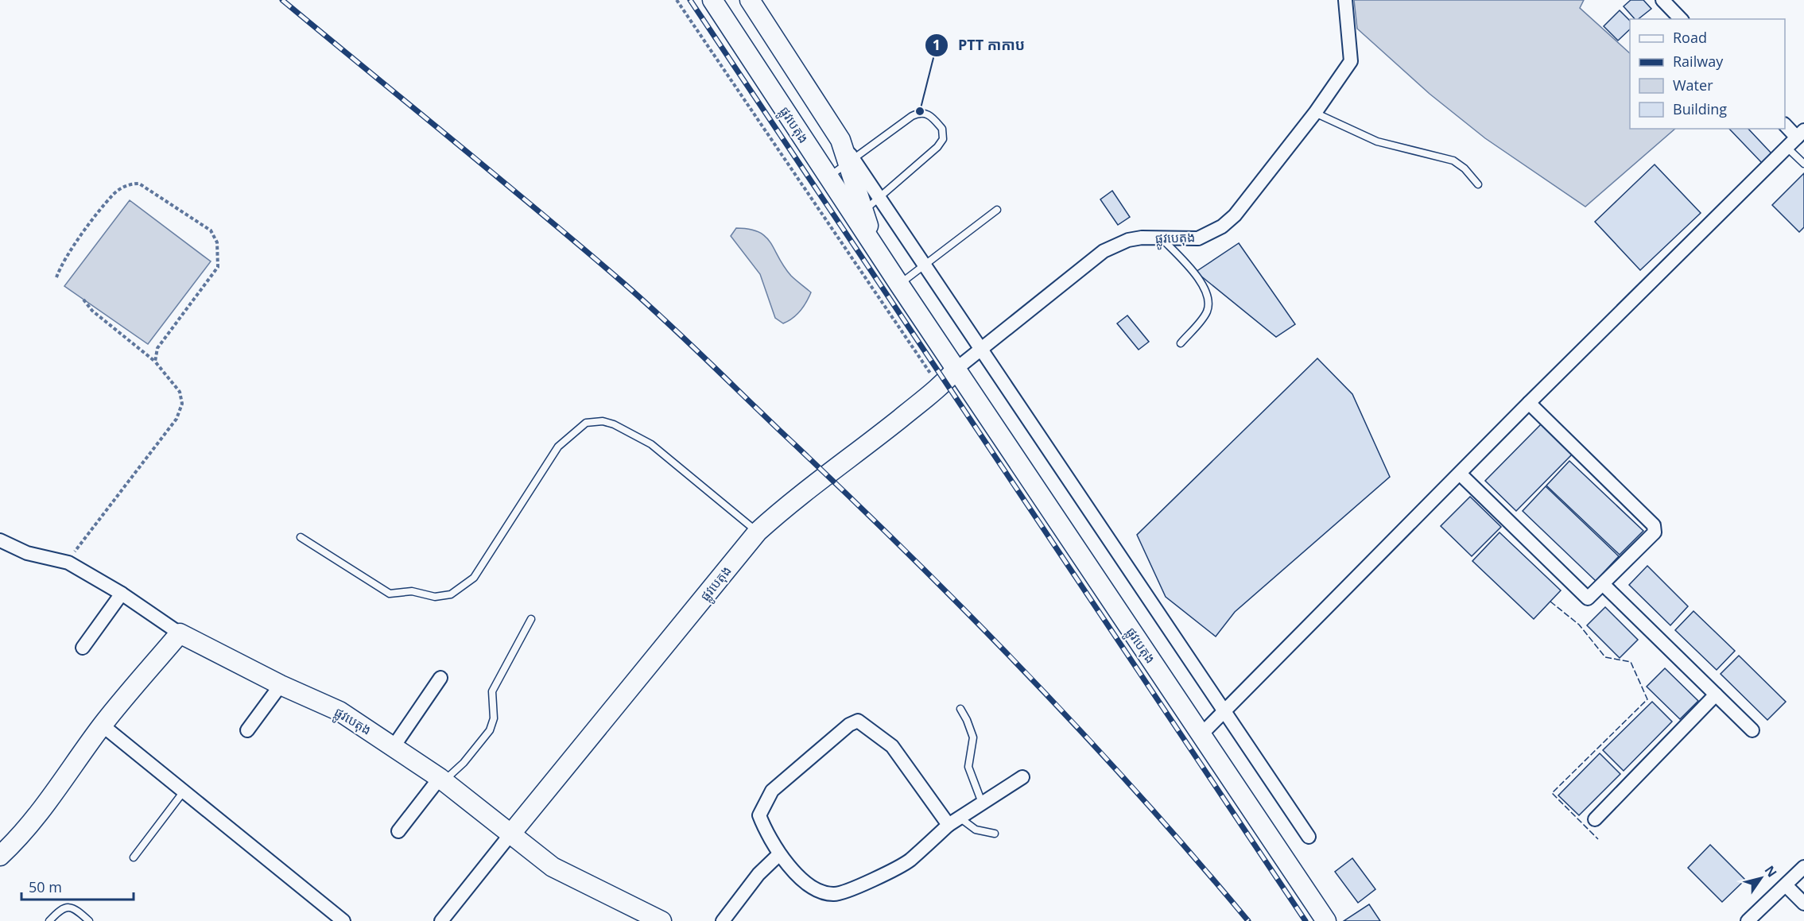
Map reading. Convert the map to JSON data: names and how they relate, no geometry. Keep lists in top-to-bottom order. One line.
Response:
{"streets":{"street":["ផ្លូវបេតុង"]},"places":["PTT កាកាប"],"legend":["Road","Railway","Water","Building"],"scale_bar":"50 m","north":"top right"}
